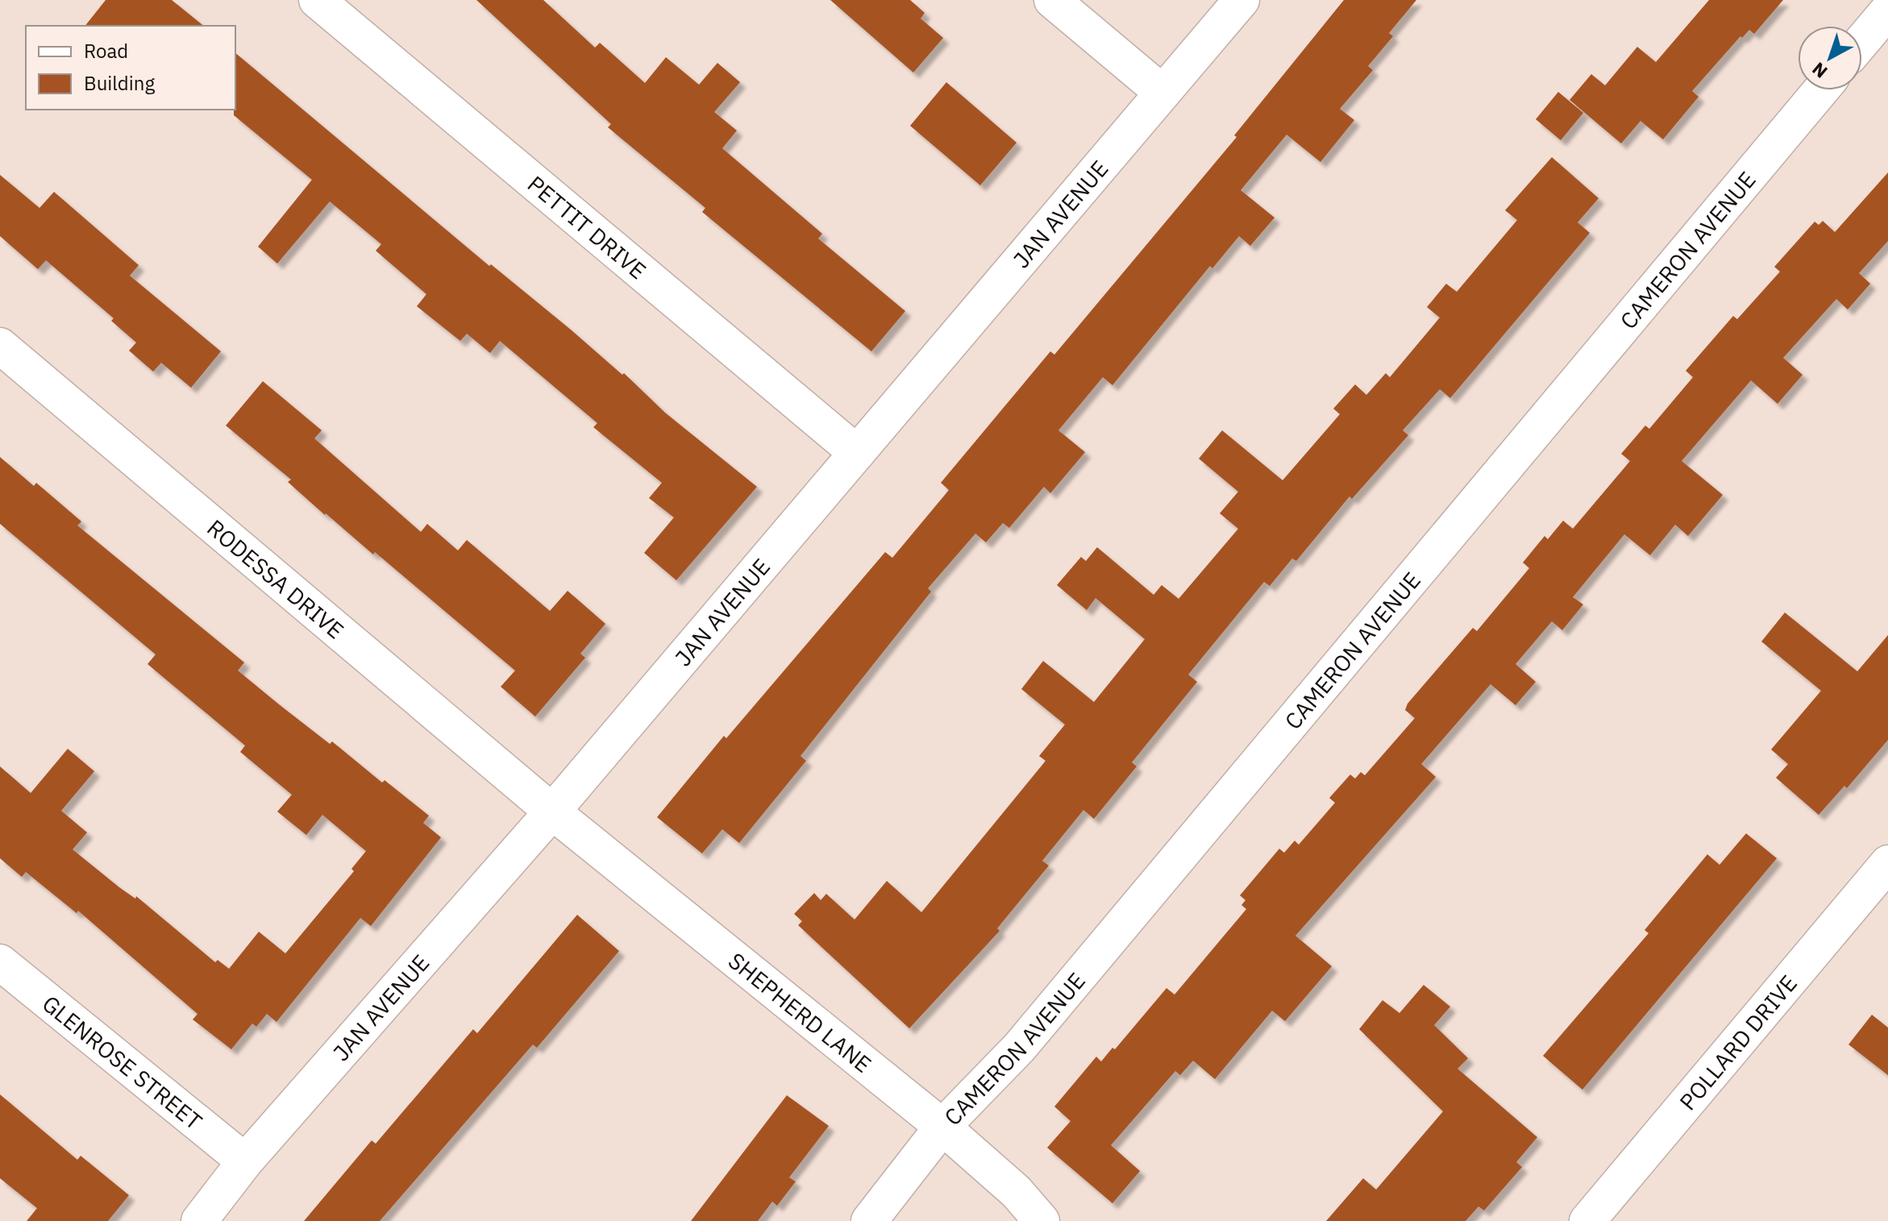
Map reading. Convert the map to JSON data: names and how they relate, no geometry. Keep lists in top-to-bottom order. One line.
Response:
{"streets":{"street":["JAN AVENUE","PETTIT DRIVE","CAMERON AVENUE","RODESSA DRIVE","SHEPHERD LANE","POLLARD DRIVE","GLENROSE STREET"]},"crossings":[["JAN AVENUE","PETTIT DRIVE"],["JAN AVENUE","RODESSA DRIVE"],["JAN AVENUE","SHEPHERD LANE"],["JAN AVENUE","GLENROSE STREET"],["CAMERON AVENUE","SHEPHERD LANE"],["RODESSA DRIVE","SHEPHERD LANE"]],"legend":["Road","Building"],"north":"bottom left"}
